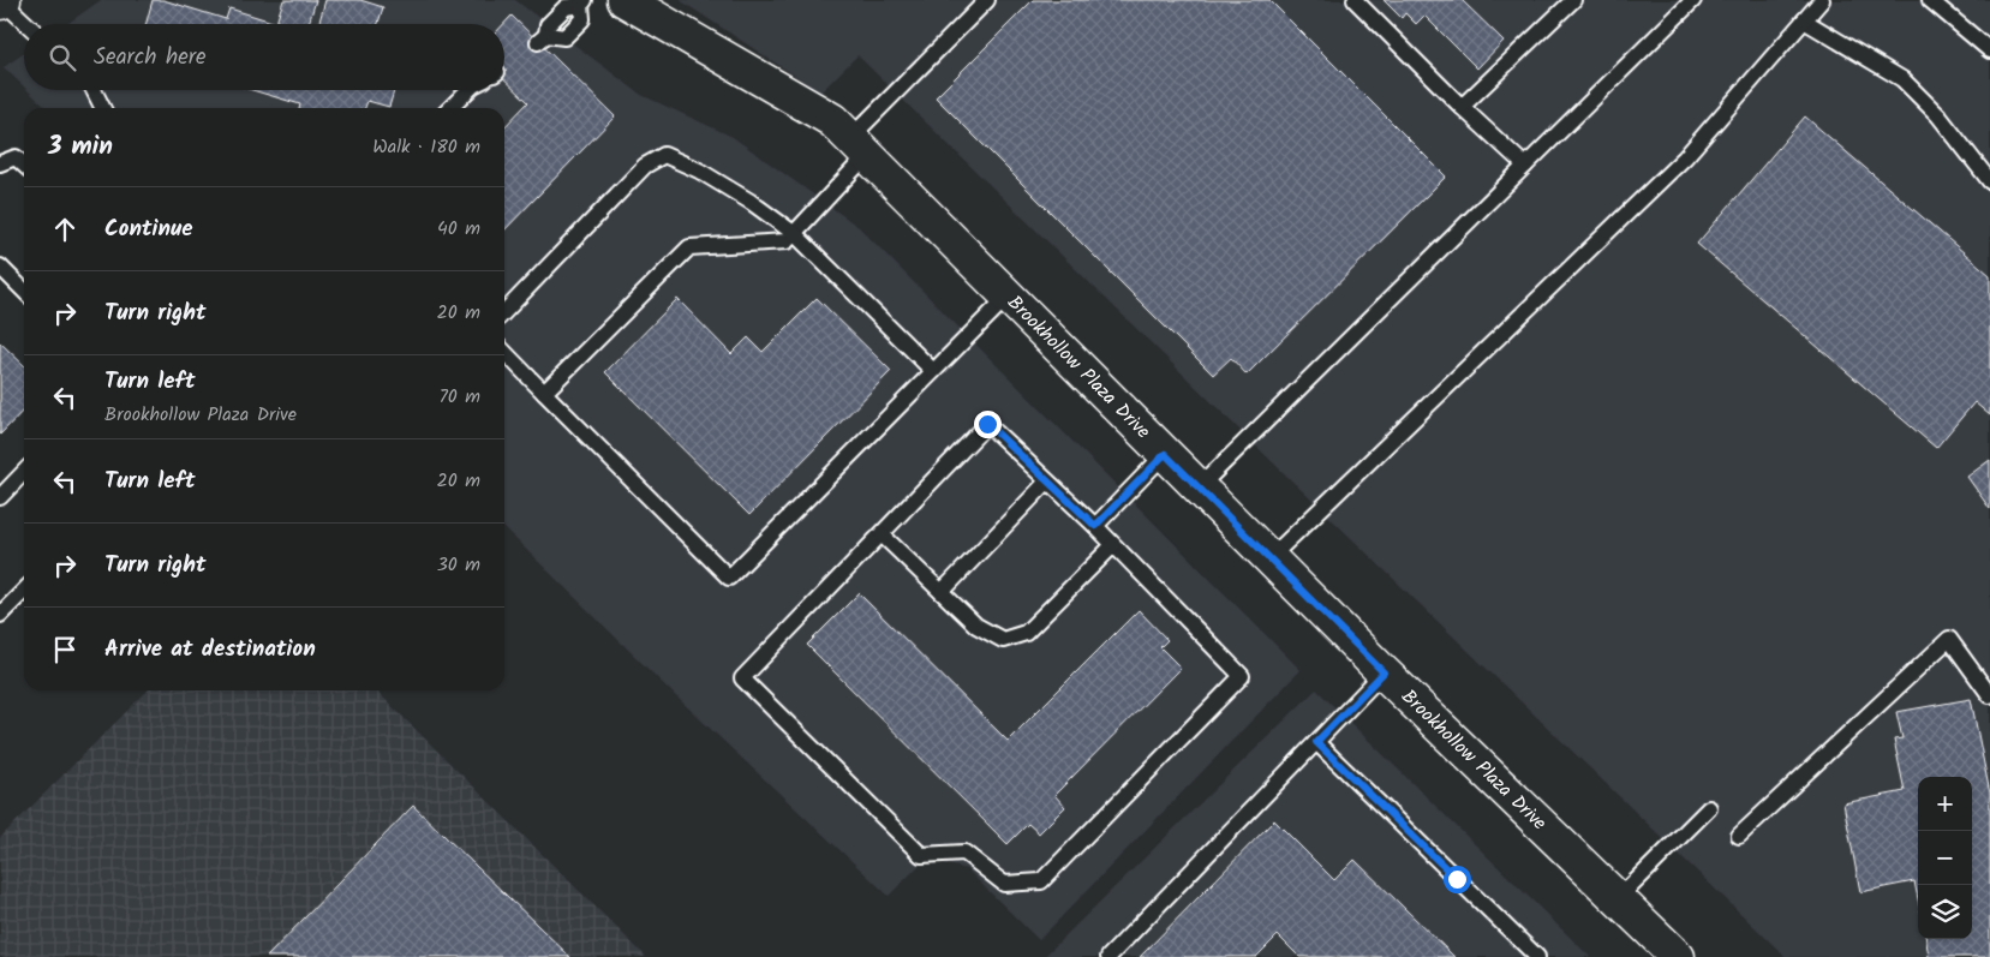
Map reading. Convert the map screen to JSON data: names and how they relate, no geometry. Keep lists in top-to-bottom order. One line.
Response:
{"streets":{"street":["Brookhollow Plaza Drive"]},"page":{"search":"Search here","heading":["3 min","Walk · 180 m"],"list":[["Continue","40 m"],["Turn right","20 m"],["Turn left","Brookhollow Plaza Drive","70 m"],["Turn left","20 m"],["Turn right","30 m"],"Arrive at destination"],"map_buttons":["+","−"]}}
